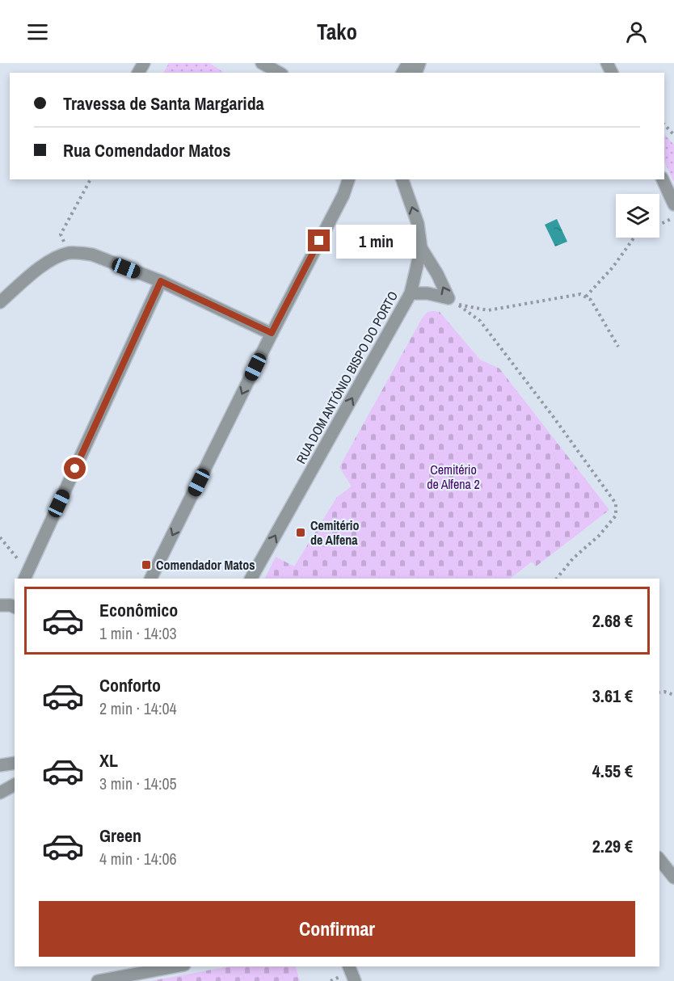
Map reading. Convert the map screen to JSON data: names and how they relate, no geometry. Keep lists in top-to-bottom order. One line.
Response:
{"streets":{"street":["RUA DOM ANTÓNIO BISPO DO PORTO"]},"parks":["Cemitério de Alfena 2"],"places":{"transit":["Cemitério de Alfena","Comendador Matos"]},"page":{"header":"Tako","banner":["Travessa de Santa Margarida","Rua Comendador Matos"],"bubble":"1 min","list":[{"name":"Econômico","note":"1 min · 14:03","value":"2.68 €"},{"name":"Conforto","note":"2 min · 14:04","value":"3.61 €"},{"name":"XL","note":"3 min · 14:05","value":"4.55 €"},{"name":"Green","note":"4 min · 14:06","value":"2.29 €"}],"buttons":"Confirmar"}}
